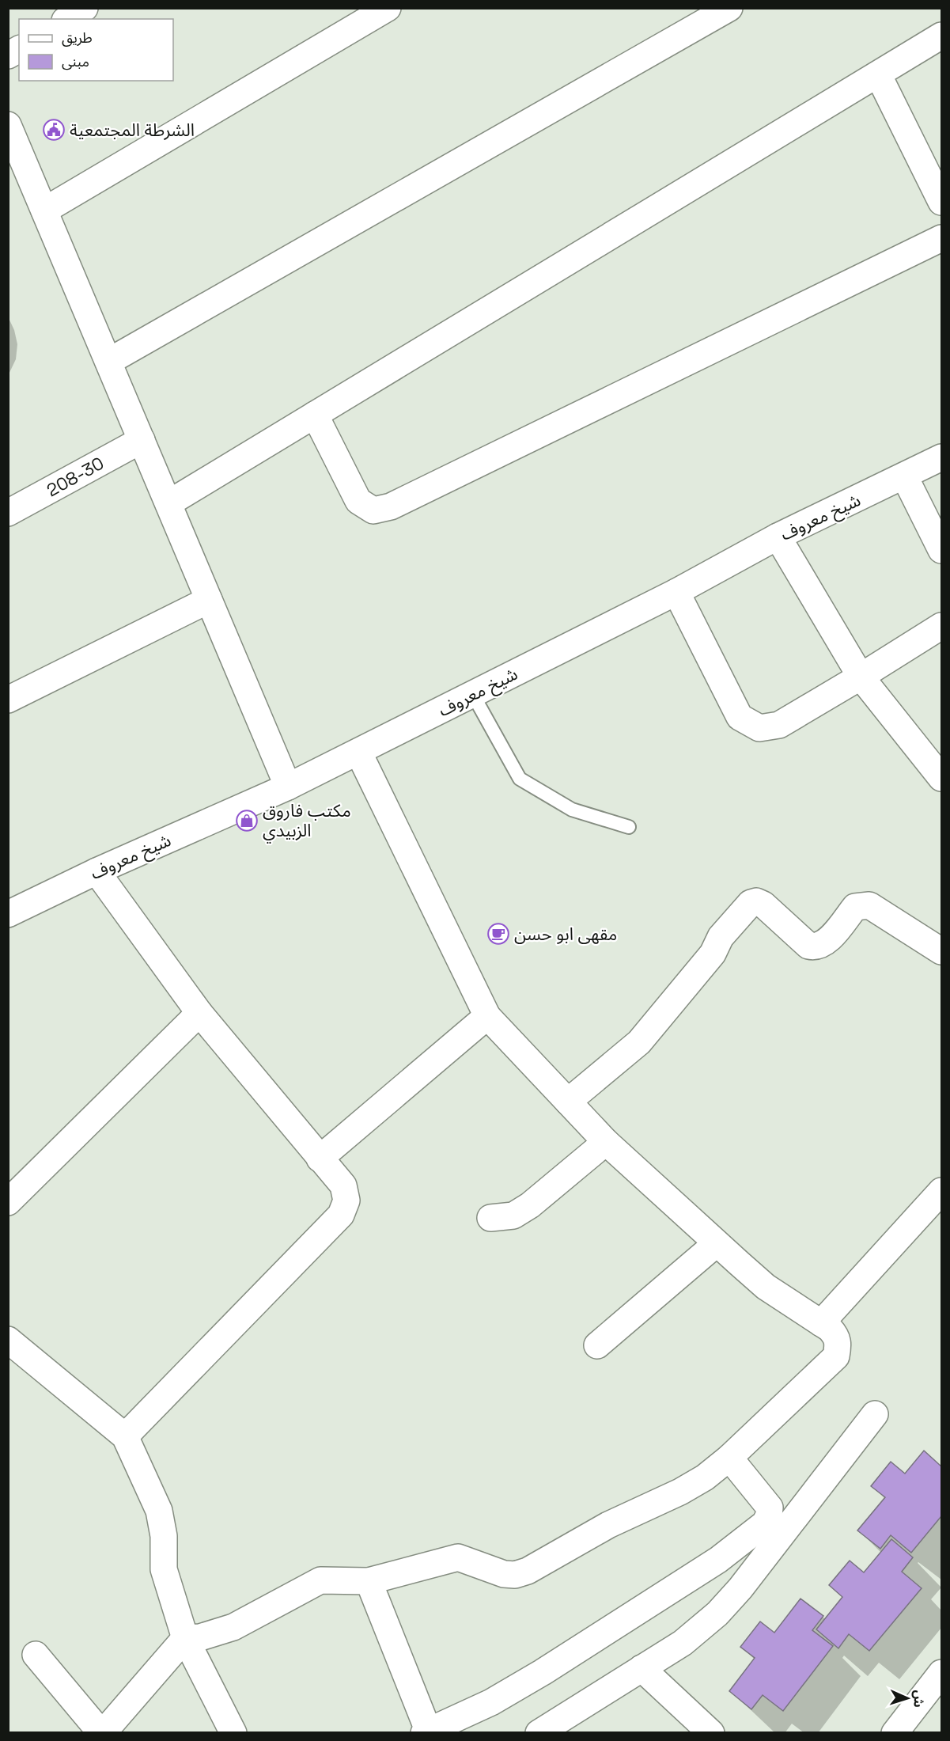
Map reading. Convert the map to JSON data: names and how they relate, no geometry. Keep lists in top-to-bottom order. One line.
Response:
{"streets":{"street":["208-30","شیخ معروف"]},"places":{"public building":["الشرطة المجتمعية"],"shop":["مكتب فاروق الزبيدي"],"cafe":["مقهى ابو حسن"]},"legend":["طريق","مبنى"],"north":"right"}
